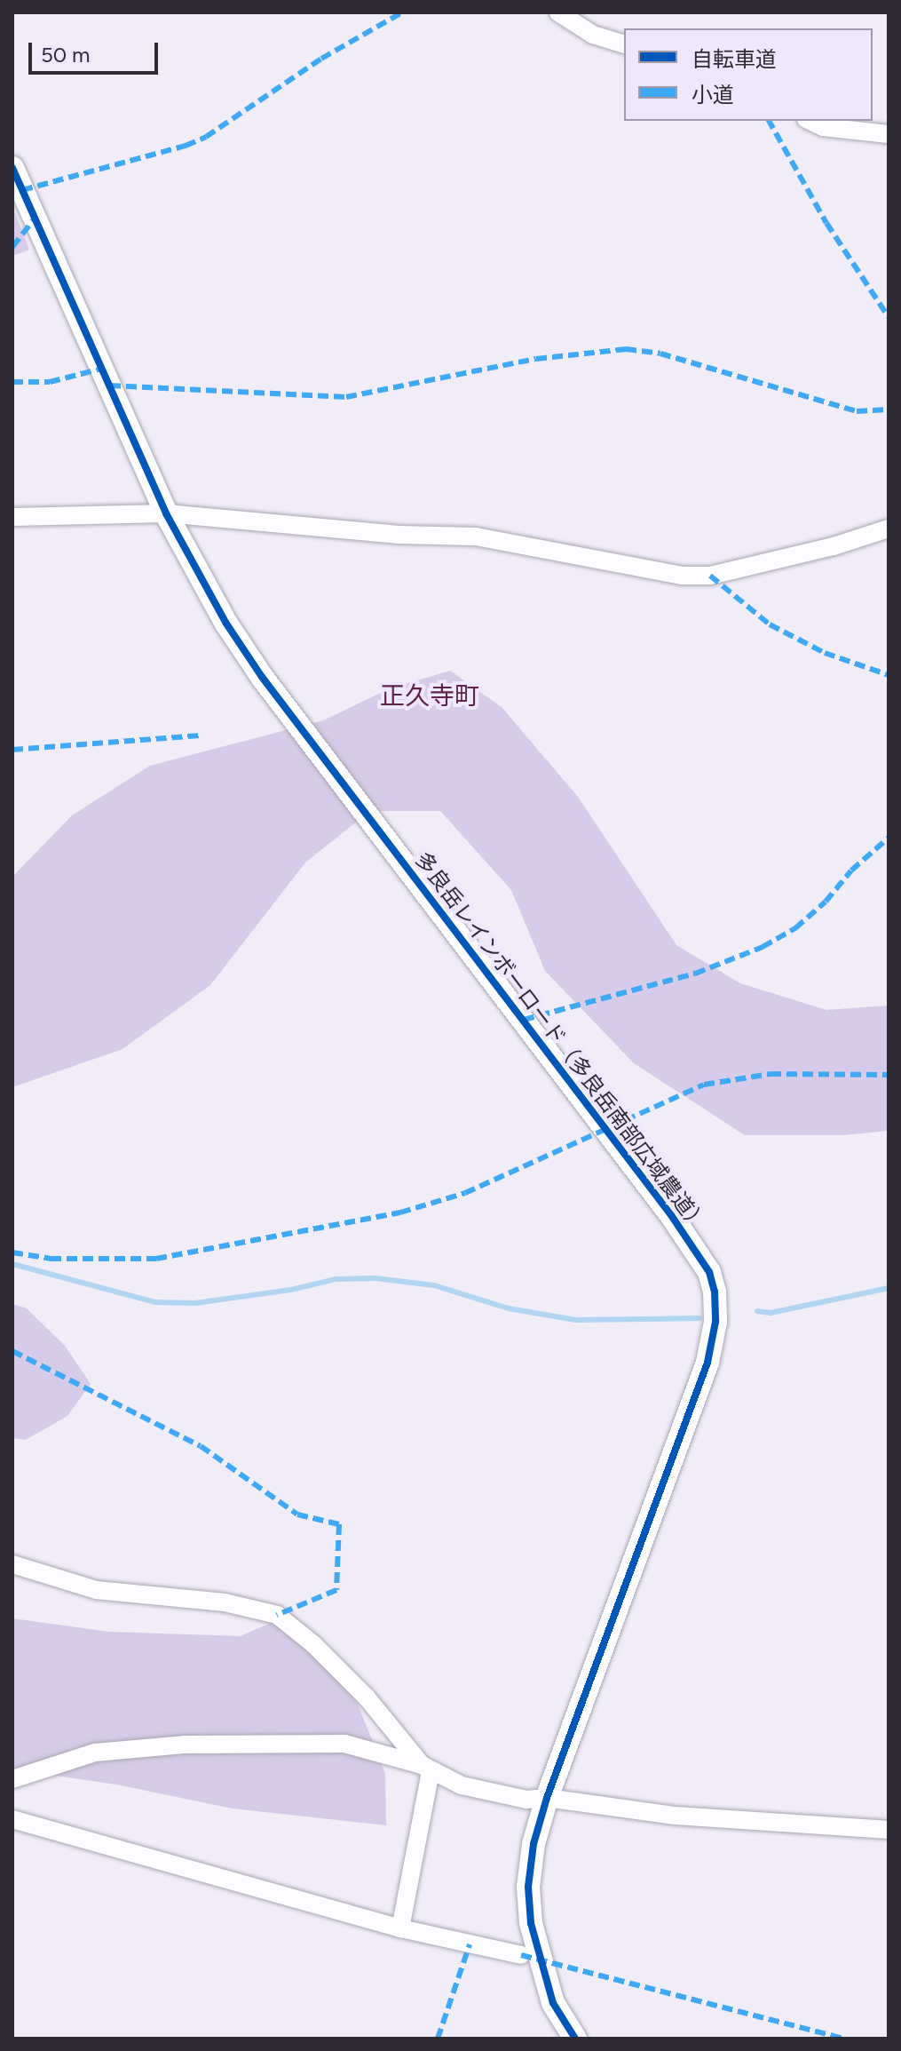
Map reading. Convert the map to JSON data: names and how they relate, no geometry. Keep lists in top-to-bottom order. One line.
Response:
{"streets":{"street":["多良岳レインボーロード（多良岳南部広域農道）"]},"districts":["正久寺町"],"legend":["自転車道","小道"],"scale_bar":"50 m"}
